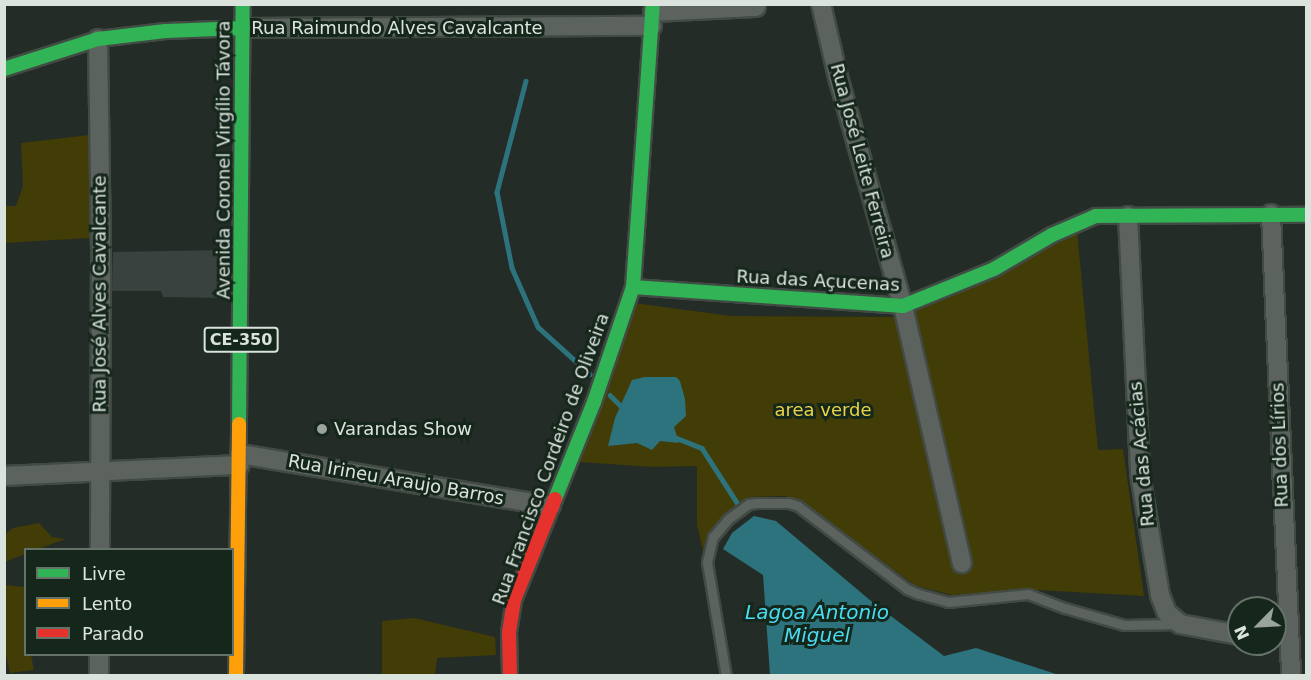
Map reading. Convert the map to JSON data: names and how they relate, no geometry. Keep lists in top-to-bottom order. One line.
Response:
{"streets":{"street":["Rua Raimundo Alves Cavalcante","Avenida Coronel Virgílio Távora","Rua José Leite Ferreira","Rua das Açucenas","Rua José Alves Cavalcante","CE-350","Rua dos Lírios","Rua das Acácias","Rua Francisco Cordeiro de Oliveira","Rua Irineu Araujo Barros"]},"crossings":[["Rua Raimundo Alves Cavalcante","Avenida Coronel Virgílio Távora"],["Rua Raimundo Alves Cavalcante","Rua José Alves Cavalcante"],["Rua Raimundo Alves Cavalcante","Rua Francisco Cordeiro de Oliveira"],["Avenida Coronel Virgílio Távora","Rua Irineu Araujo Barros"],["Rua José Leite Ferreira","Rua das Açucenas"],["Rua das Açucenas","Rua dos Lírios"],["Rua das Açucenas","Rua das Acácias"],["Rua das Açucenas","Rua Francisco Cordeiro de Oliveira"],["Rua José Alves Cavalcante","Rua Irineu Araujo Barros"],["Rua Francisco Cordeiro de Oliveira","Rua Irineu Araujo Barros"]],"water":["Lagoa Antonio Miguel"],"parks":["area verde"],"places":["Varandas Show"],"legend":["Livre","Lento","Parado"],"north":"bottom left"}
